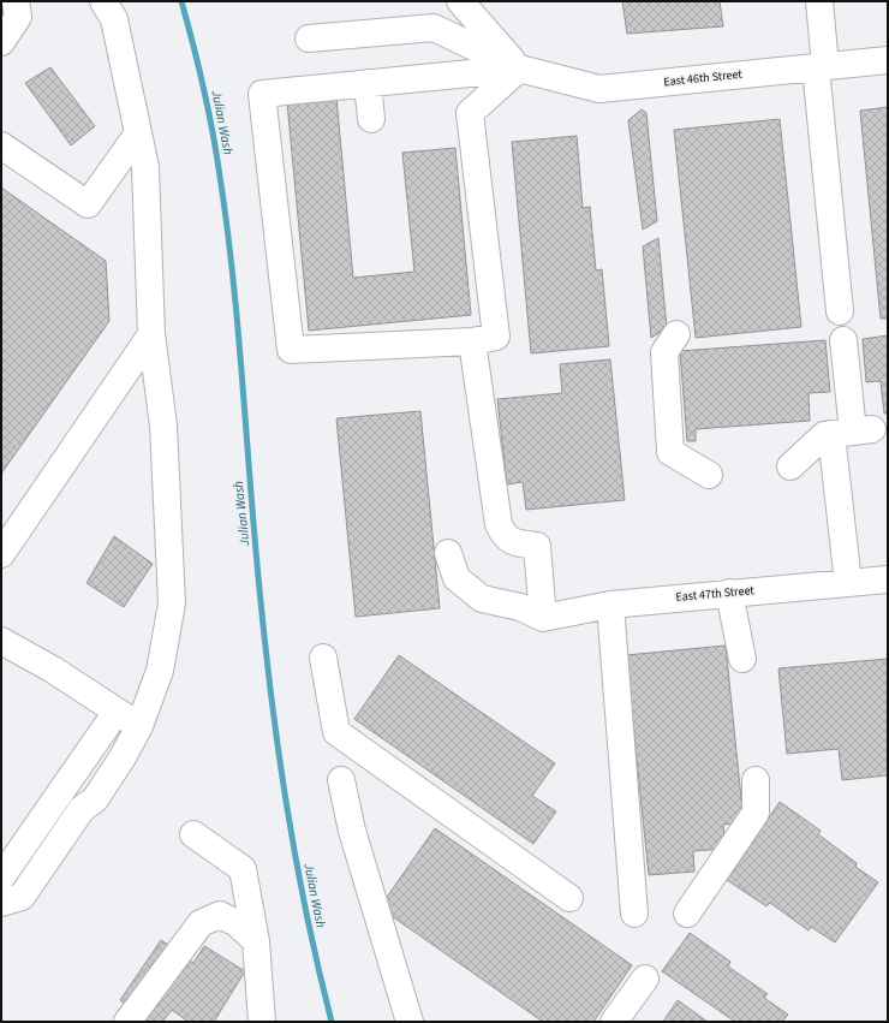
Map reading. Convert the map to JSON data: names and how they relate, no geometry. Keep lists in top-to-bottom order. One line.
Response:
{"streets":{"street":["East 46th Street","East 47th Street"]},"water":["Julian Wash"]}
